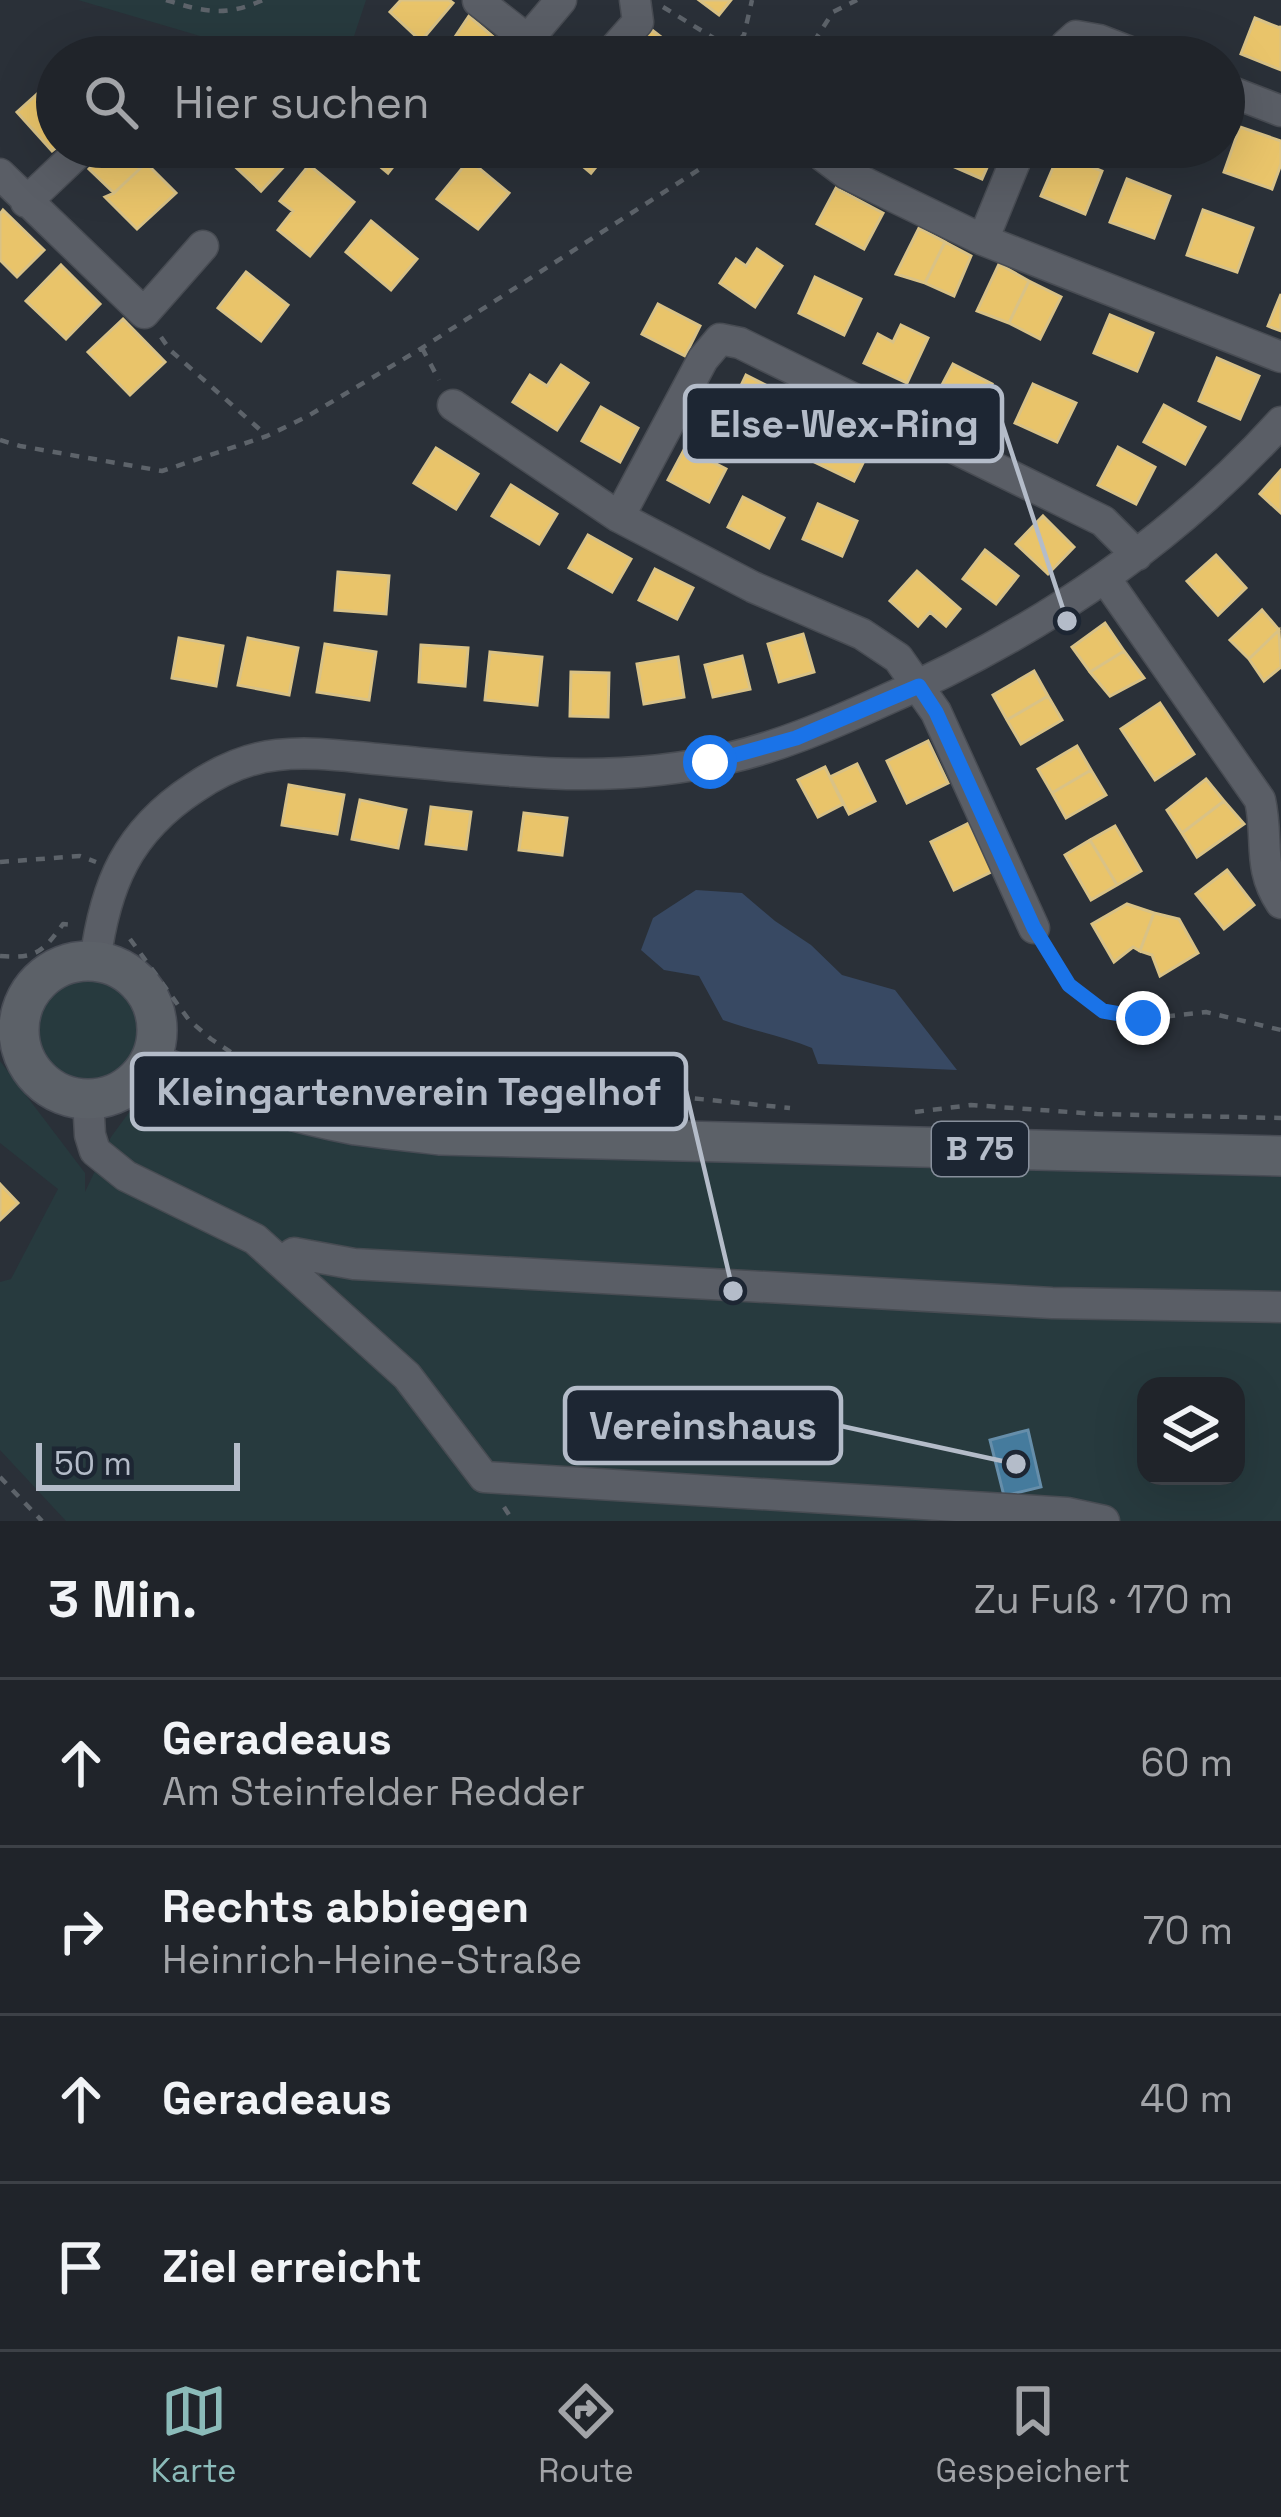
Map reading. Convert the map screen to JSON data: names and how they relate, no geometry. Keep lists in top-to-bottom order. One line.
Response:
{"streets":{"main road":["B 75"]},"places":["Else-Wex-Ring","Kleingartenverein Tegelhof","Vereinshaus"],"scale_bar":"50 m","page":{"search":"Hier suchen","scale":"50 m","heading":["3 Min.","Zu Fuß · 170 m"],"list":[["Geradeaus","Am Steinfelder Redder","60 m"],["Rechts abbiegen","Heinrich-Heine-Straße","70 m"],["Geradeaus","40 m"],"Ziel erreicht"],"nav":["Karte","Route","Gespeichert"]}}
